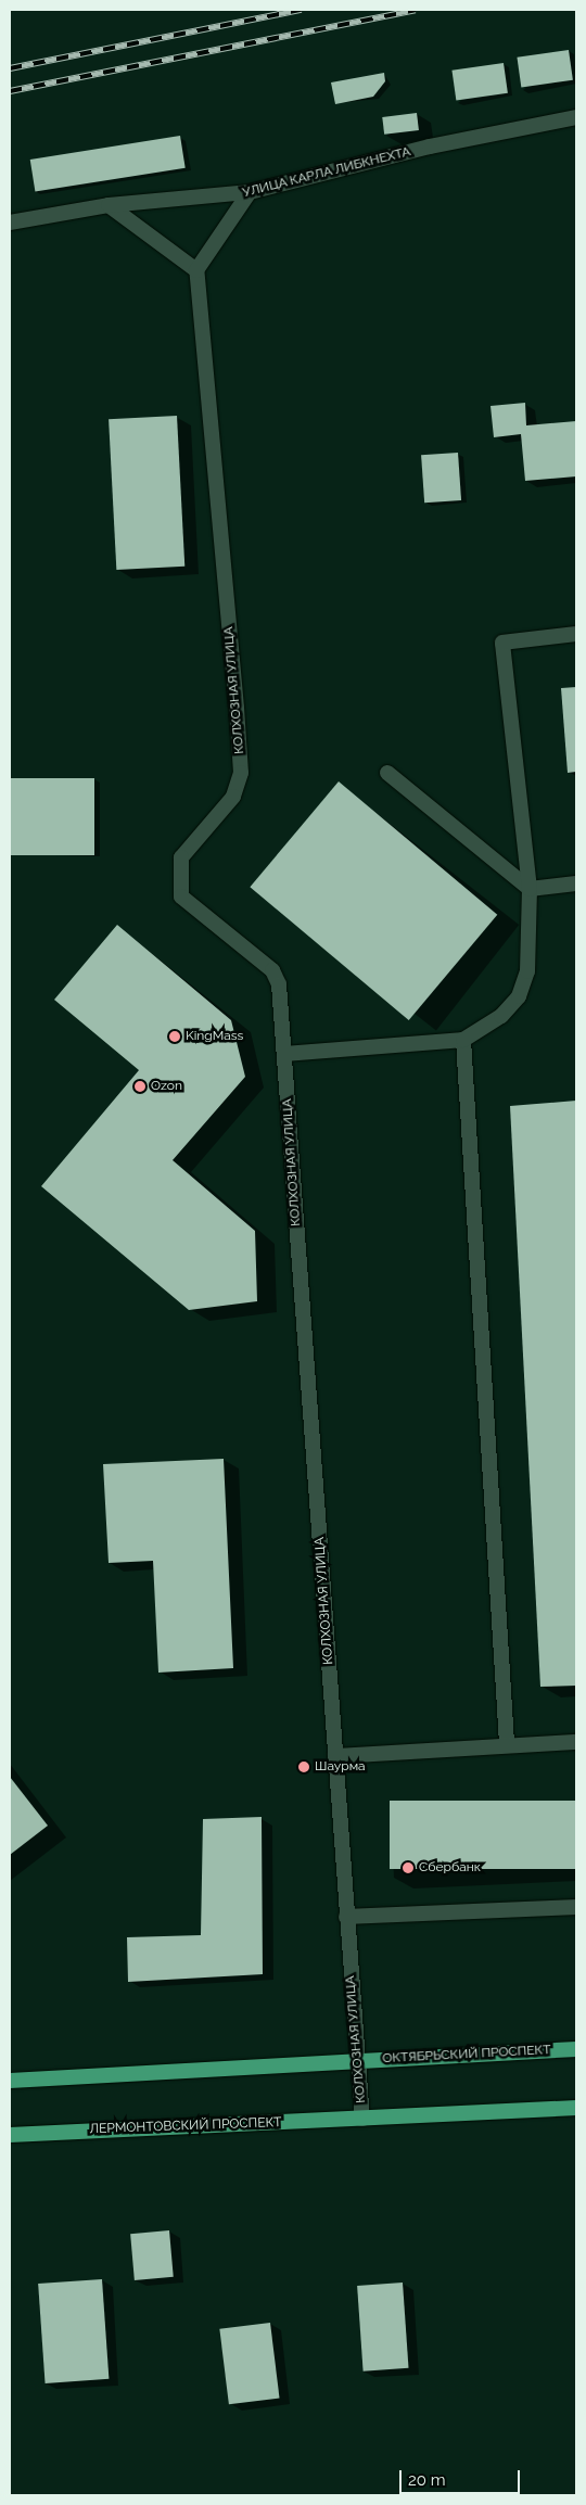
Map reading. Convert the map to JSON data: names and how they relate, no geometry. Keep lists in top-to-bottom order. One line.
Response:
{"streets":{"main road":["ОКТЯБРЬСКИЙ ПРОСПЕКТ","ЛЕРМОНТОВСКИЙ ПРОСПЕКТ"],"street":["УЛИЦА КАРЛА ЛИБКНЕХТА","КОЛХОЗНАЯ УЛИЦА"]},"crossings":[["КОЛХОЗНАЯ УЛИЦА","ОКТЯБРЬСКИЙ ПРОСПЕКТ"],["КОЛХОЗНАЯ УЛИЦА","ЛЕРМОНТОВСКИЙ ПРОСПЕКТ"]],"places":["KingMass","Ozon","Шаурма","Сбербанк"],"scale_bar":"20 m"}
